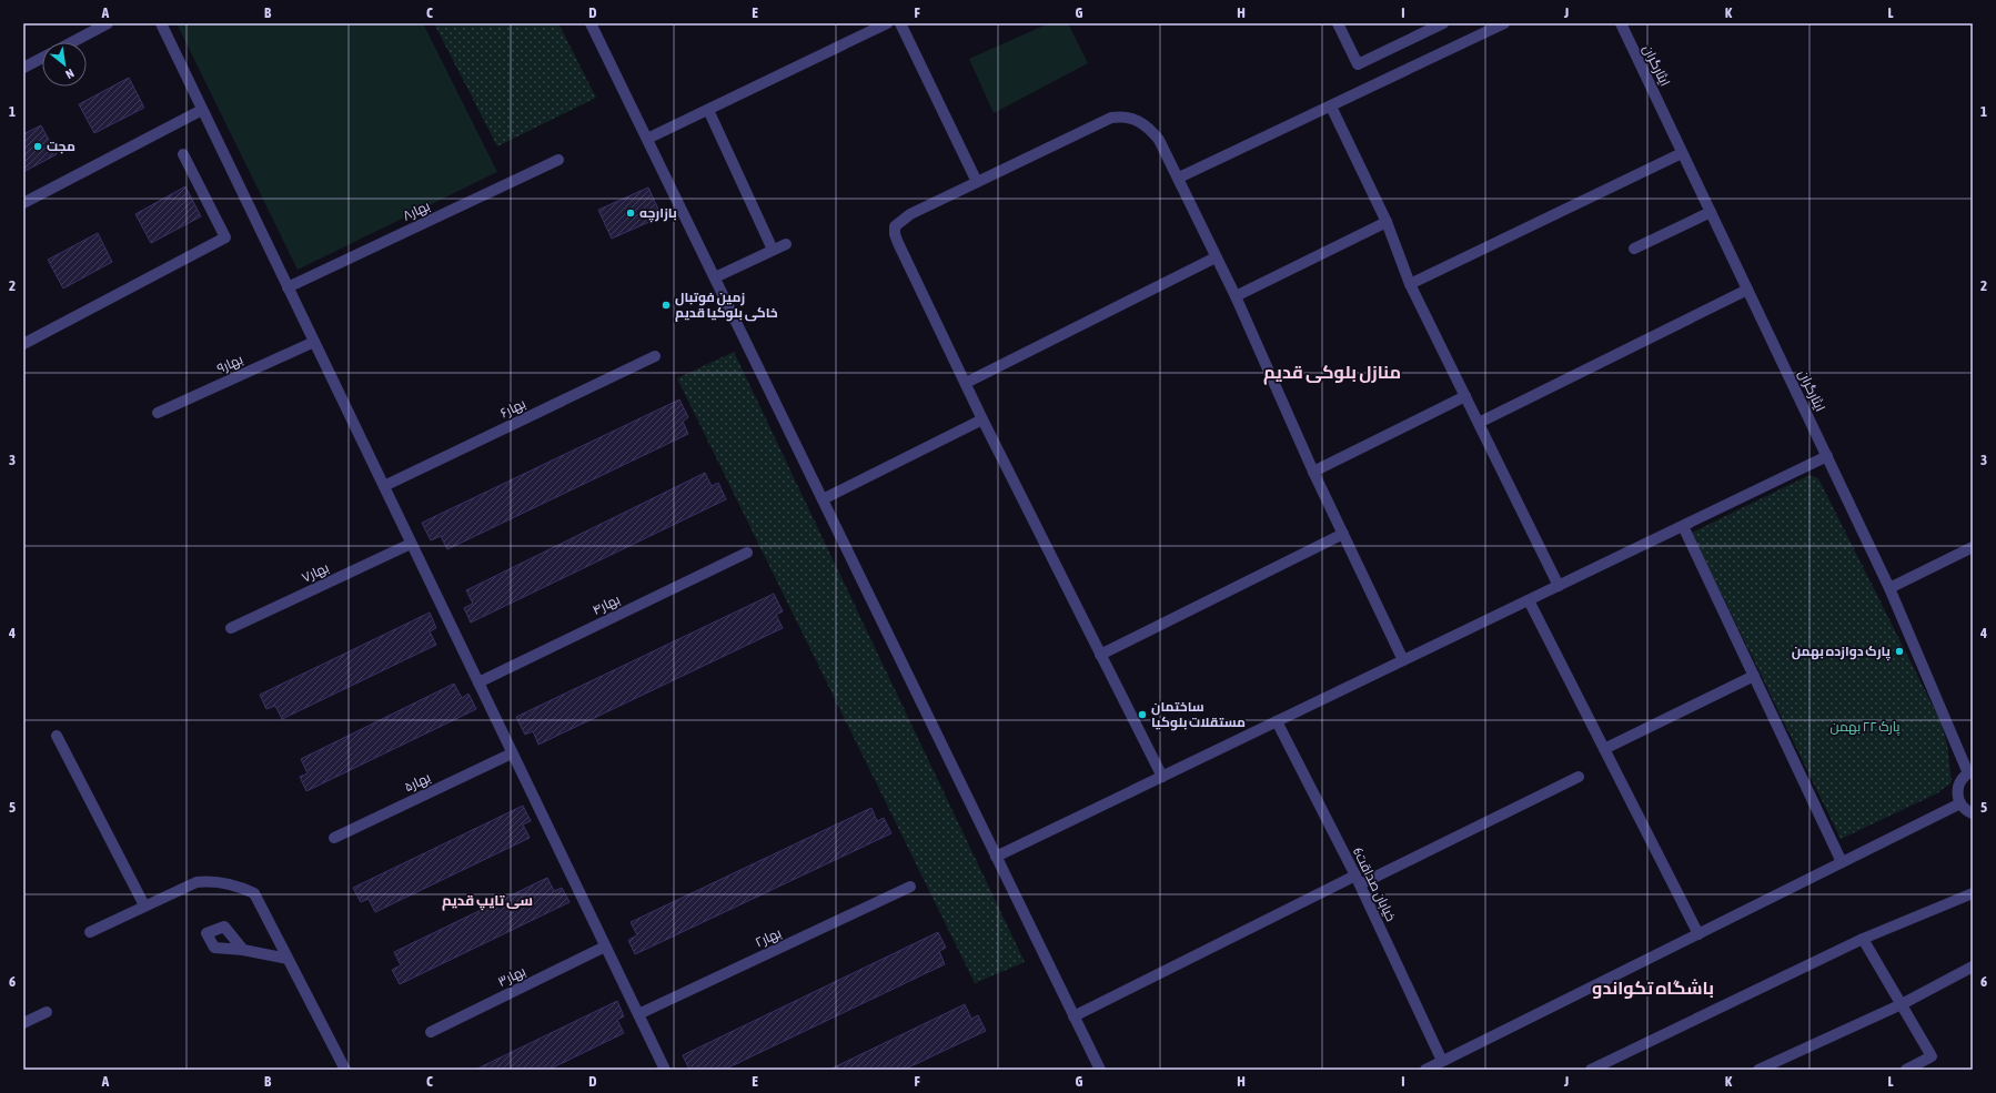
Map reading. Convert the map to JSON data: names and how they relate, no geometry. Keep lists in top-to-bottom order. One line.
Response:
{"streets":{"street":["ایثارگران","بهار۸","بهار۹","بهار۶","بهار۷","بهار۴","بهار۵","خیابان صداقت6","بهار۲","بهار۳"]},"districts":["منازل بلوکی قدیم","سی تایپ قدیم","باشگاه تکواندو"],"parks":["پارک ۲۲ بهمن"],"places":["مجت","بازارچه","زمین فوتبال خاکی بلوکیا قدیم","پارک دوازده بهمن","ساختمان مستقلات بلوکیا"],"north":"bottom right","grid":{"columns":["A","B","C","D","E","F","G","H","I","J","K","L"],"rows":["1","2","3","4","5","6"]}}
